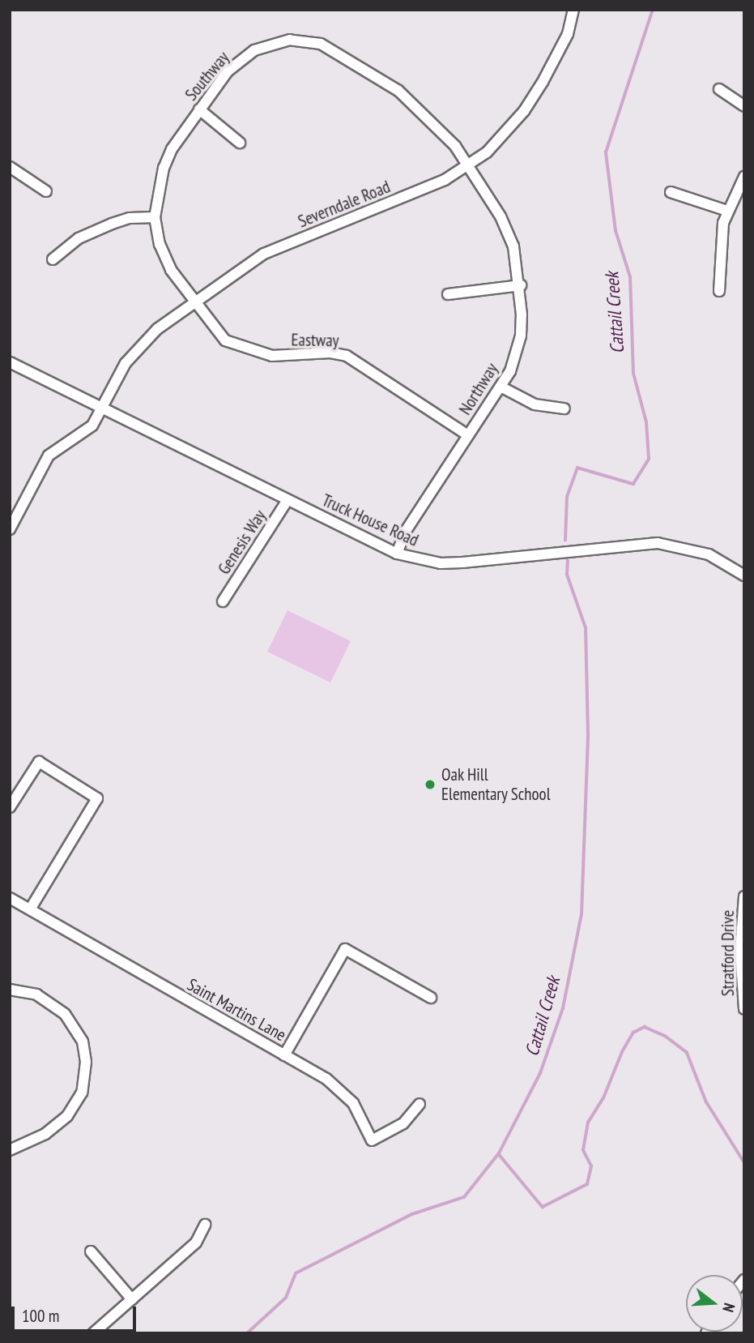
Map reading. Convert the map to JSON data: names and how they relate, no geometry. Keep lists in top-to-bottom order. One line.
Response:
{"streets":{"street":["Southway","Severndale Road","Eastway","Northway","Truck House Road","Genesis Way","Stratford Drive","Saint Martins Lane"]},"crossings":[["Southway","Severndale Road"],["Southway","Eastway"],["Southway","Northway"],["Severndale Road","Eastway"],["Severndale Road","Northway"],["Severndale Road","Truck House Road"],["Eastway","Northway"],["Northway","Truck House Road"],["Truck House Road","Genesis Way"]],"water":["Cattail Creek"],"places":["Oak Hill Elementary School"],"scale_bar":"100 m","north":"right"}
